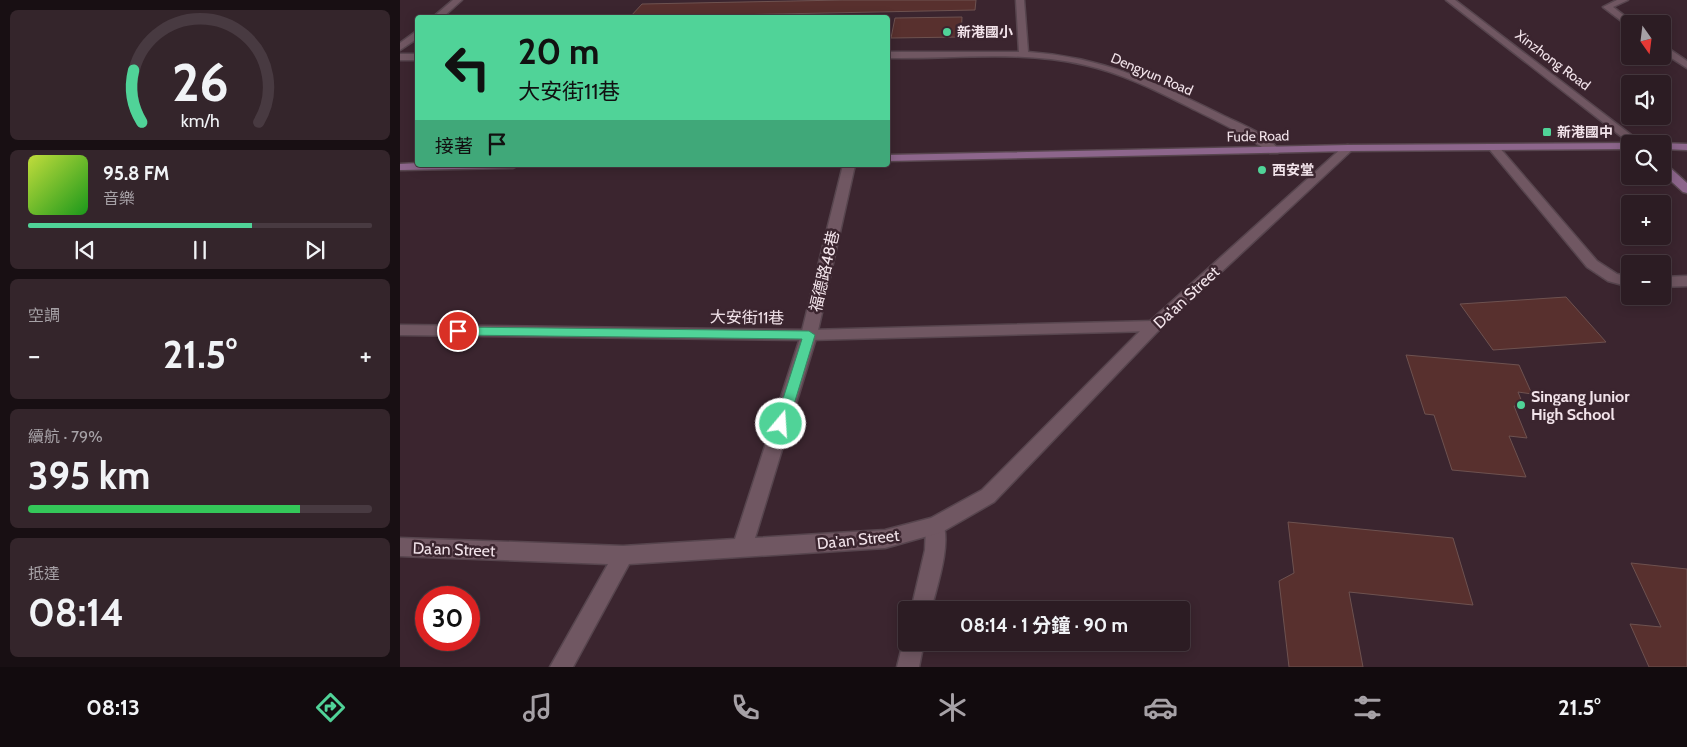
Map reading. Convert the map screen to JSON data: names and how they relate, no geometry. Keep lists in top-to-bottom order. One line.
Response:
{"streets":{"main road":["Fude Road"],"street":["Xinzhong Road","Dengyun Road","福德路48巷","Da'an Street","大安街11巷"]},"crossings":[["Dengyun Road","Fude Road"],["Fude Road","Da'an Street"],["福德路48巷","Da'an Street"],["福德路48巷","大安街11巷"],["Da'an Street","大安街11巷"]],"places":{"other":["新港國小","西安堂","Singang Junior High School"],"transit":["新港國中"]},"north":"bottom","page":{"map_buttons":["+","−"],"turn":["20 m","大安街11巷"],"then":"接著","song":["95.8 FM","音樂"],"tile":["空調",["續航 · 79%","395 km"],["抵達","08:14"]],"heat":["−","21.5°","+"],"limit":"30","trip":"08:14 · 1 分鐘 · 90 m","tabs":["08:13","21.5°"],"gauge":["26","km/h"]}}
